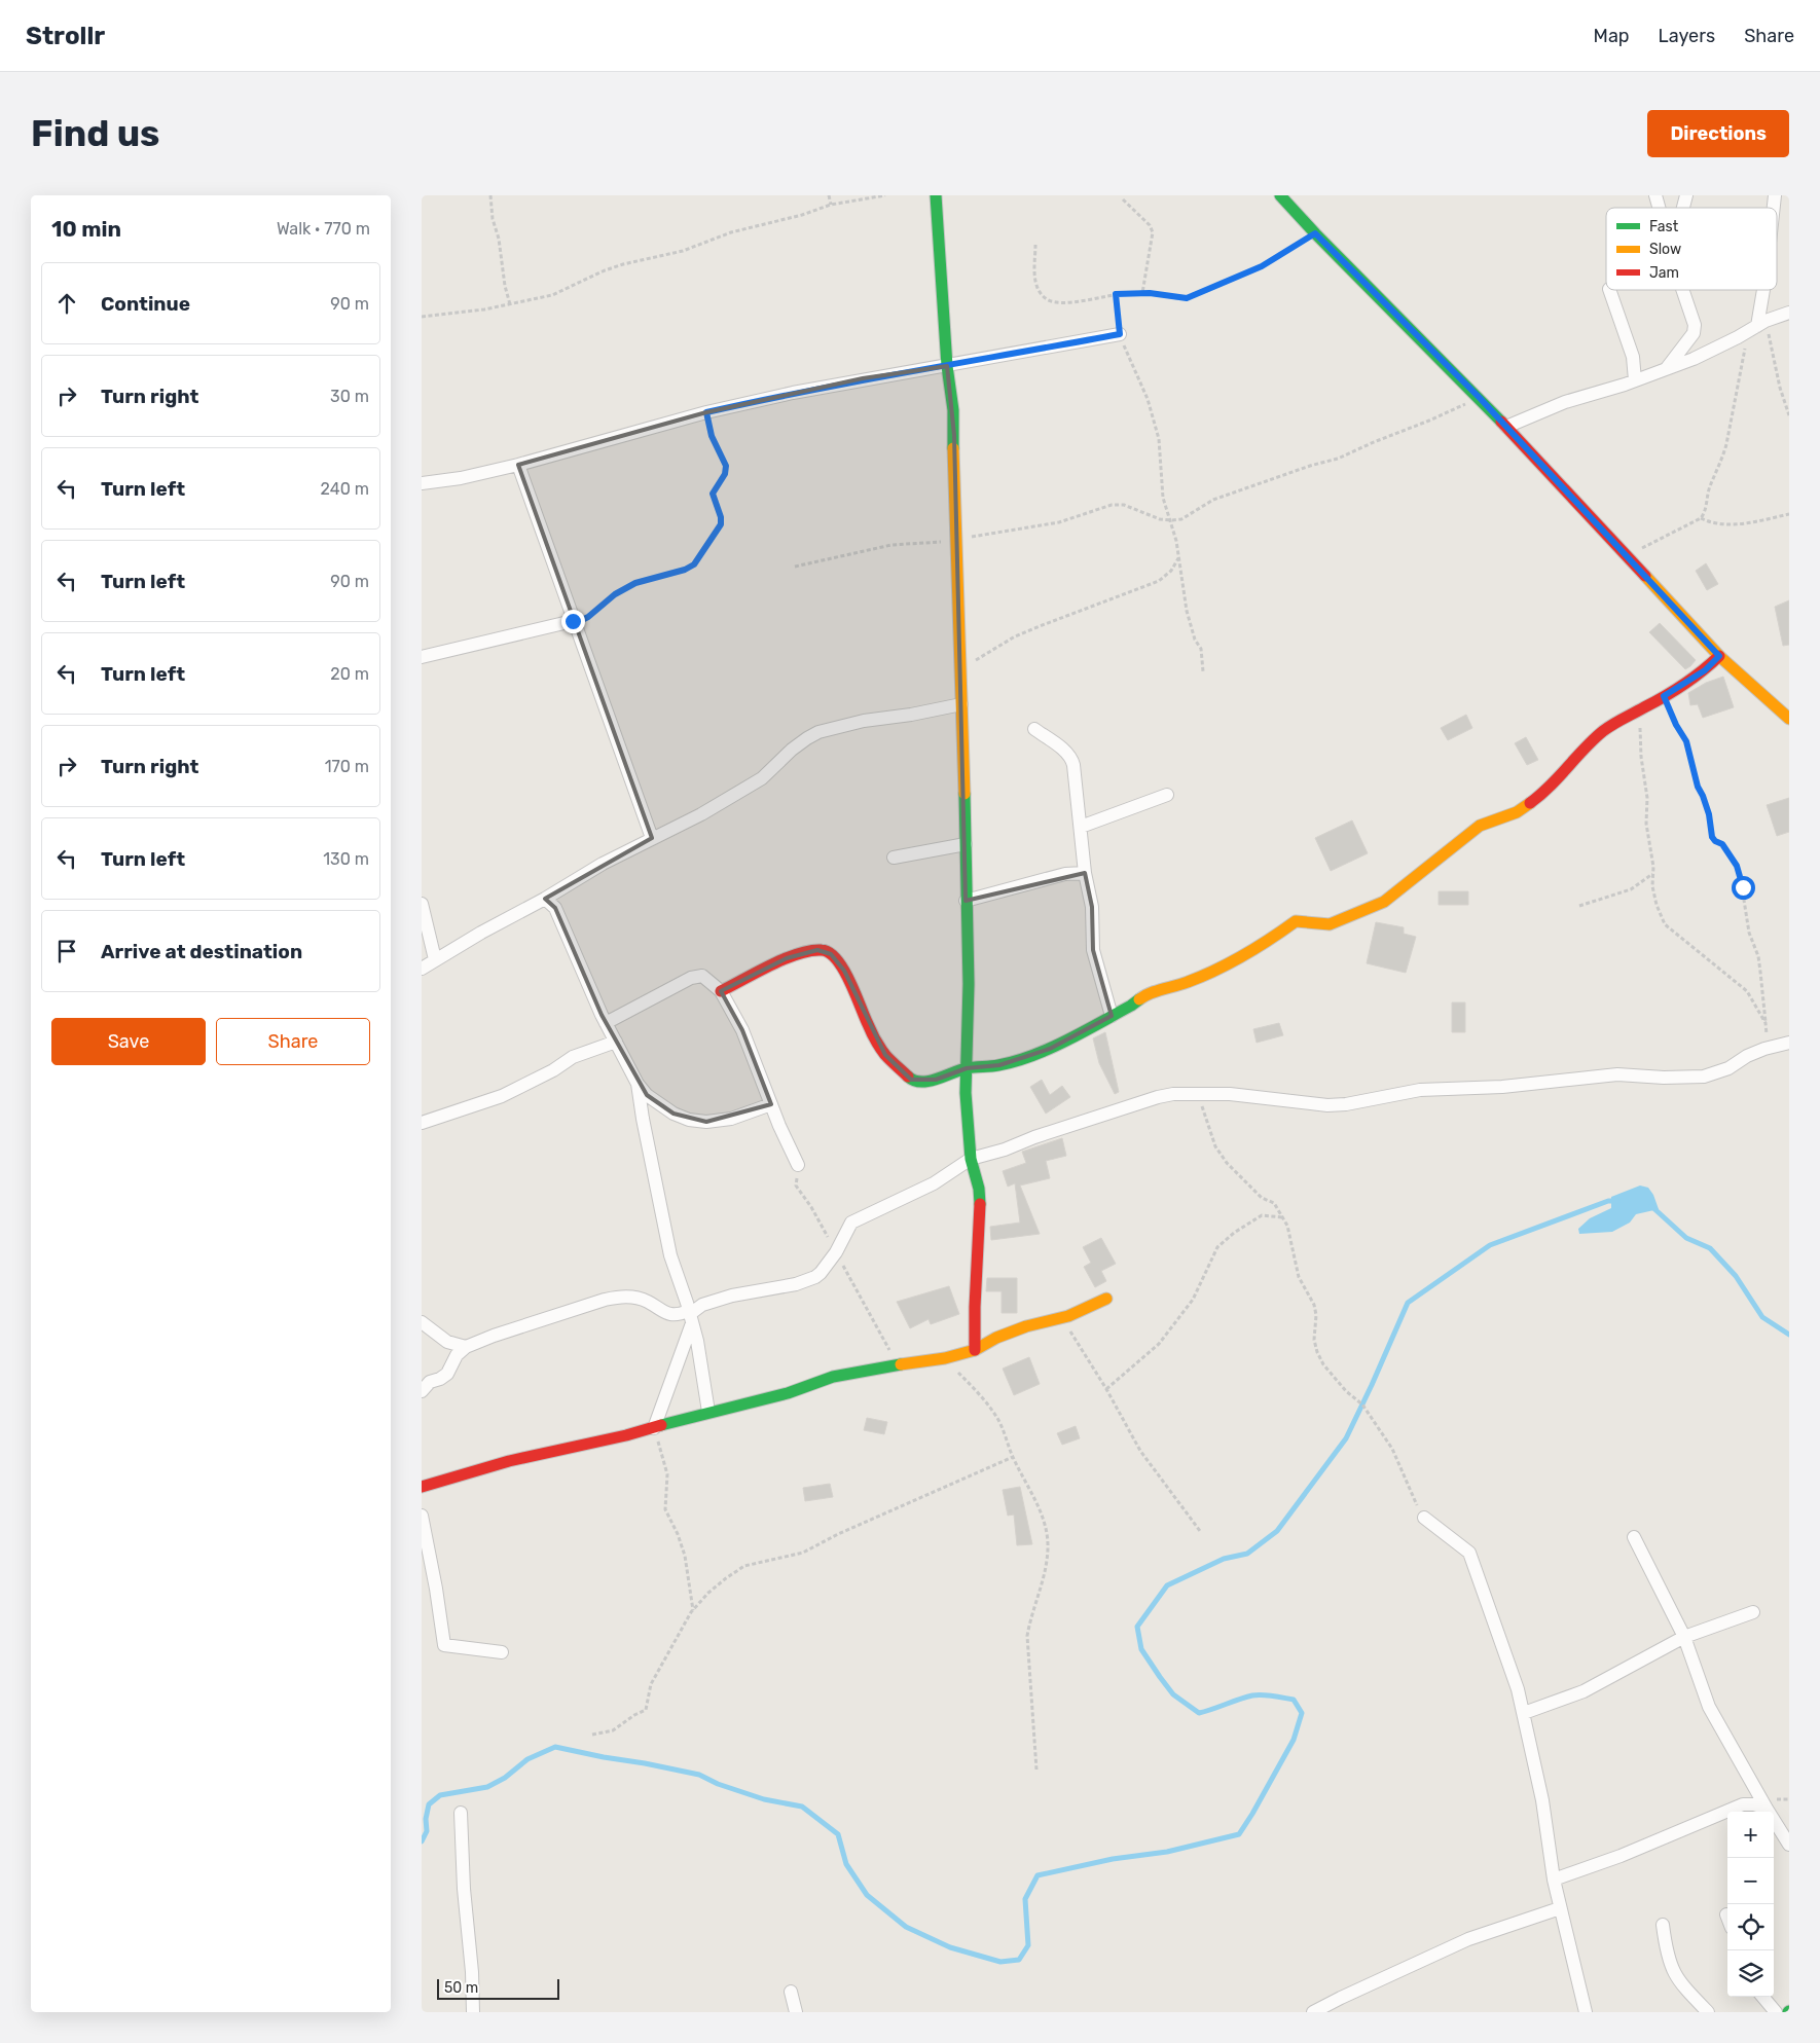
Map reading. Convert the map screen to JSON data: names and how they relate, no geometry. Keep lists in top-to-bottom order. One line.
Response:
{"legend":["Fast","Slow","Jam"],"scale_bar":"50 m","page":{"header":"Strollr","nav":["Map","Layers","Share"],"buttons":["Directions",["Save","Share"]],"title":"Find us","heading":["10 min","Walk · 770 m"],"list":[["Continue","90 m"],["Turn right","30 m"],["Turn left","240 m"],["Turn left","90 m"],["Turn left","20 m"],["Turn right","170 m"],["Turn left","130 m"],"Arrive at destination"],"map_buttons":["+","−"],"scale":"50 m"}}
